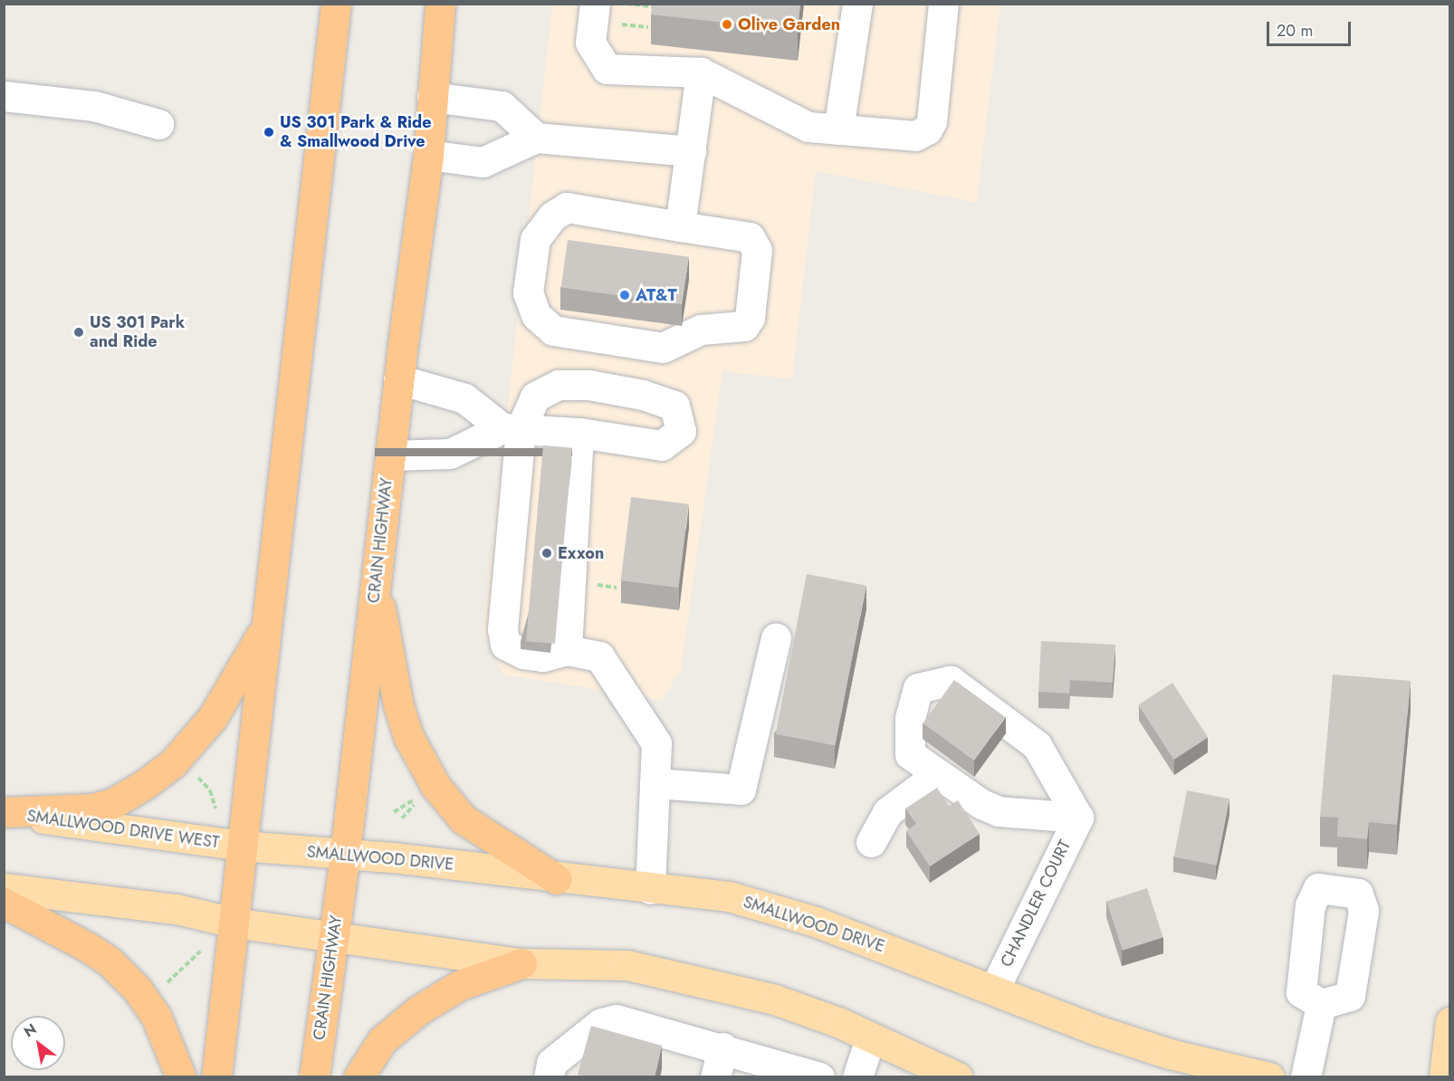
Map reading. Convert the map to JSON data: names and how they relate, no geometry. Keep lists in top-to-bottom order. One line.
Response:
{"streets":{"highway":["CRAIN HIGHWAY"],"main road":["SMALLWOOD DRIVE WEST","SMALLWOOD DRIVE"],"street":["CHANDLER COURT"]},"crossings":[["CRAIN HIGHWAY","SMALLWOOD DRIVE"],["SMALLWOOD DRIVE WEST","SMALLWOOD DRIVE"],["SMALLWOOD DRIVE","CHANDLER COURT"]],"places":["Olive Garden","US 301 Park & Ride & Smallwood Drive","AT&T","US 301 Park and Ride","Exxon"],"scale_bar":"20 m","north":"top left"}
